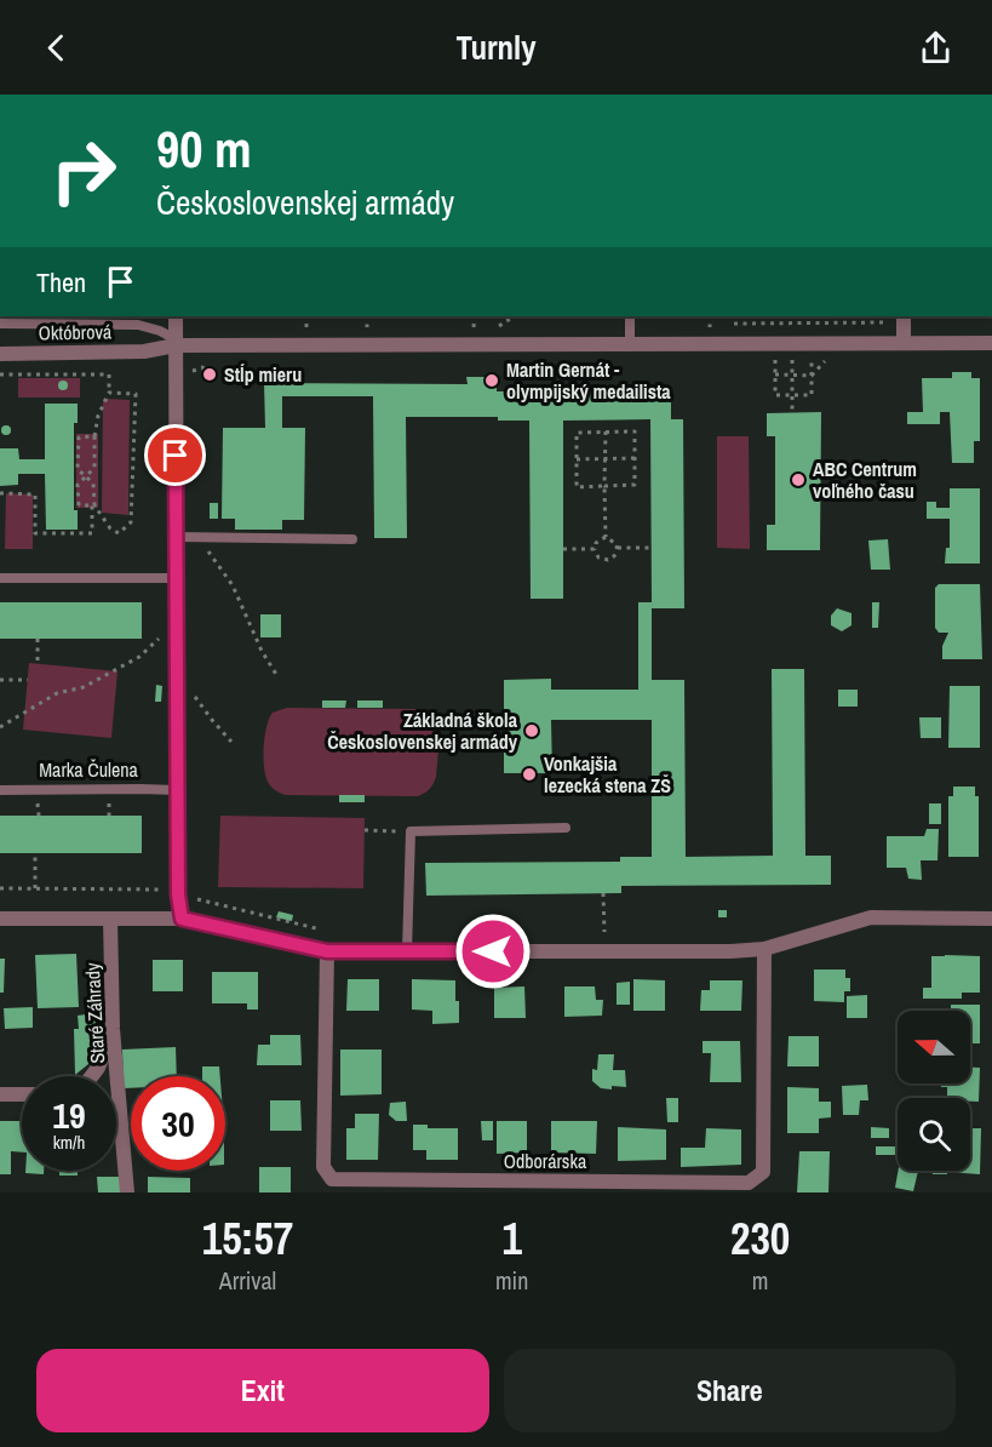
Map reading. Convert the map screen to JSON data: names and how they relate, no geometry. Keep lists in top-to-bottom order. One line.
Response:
{"streets":{"street":["Októbrová","Staré Záhrady","Odborárska"],"lane":["Marka Čulena"]},"places":["Stĺp mieru","Martin Gernát - olympijský medailista","ABC Centrum voľného času","Základná škola Československej armády","Vonkajšia lezecká stena ZŠ"],"north":"left","page":{"header":"Turnly","turn":["90 m","Československej armády"],"then":"Then","speed":"19 km/h","limit":"30","eta":["15:57","Arrival","1","min","230","m"],"buttons":["Exit","Share"]}}
